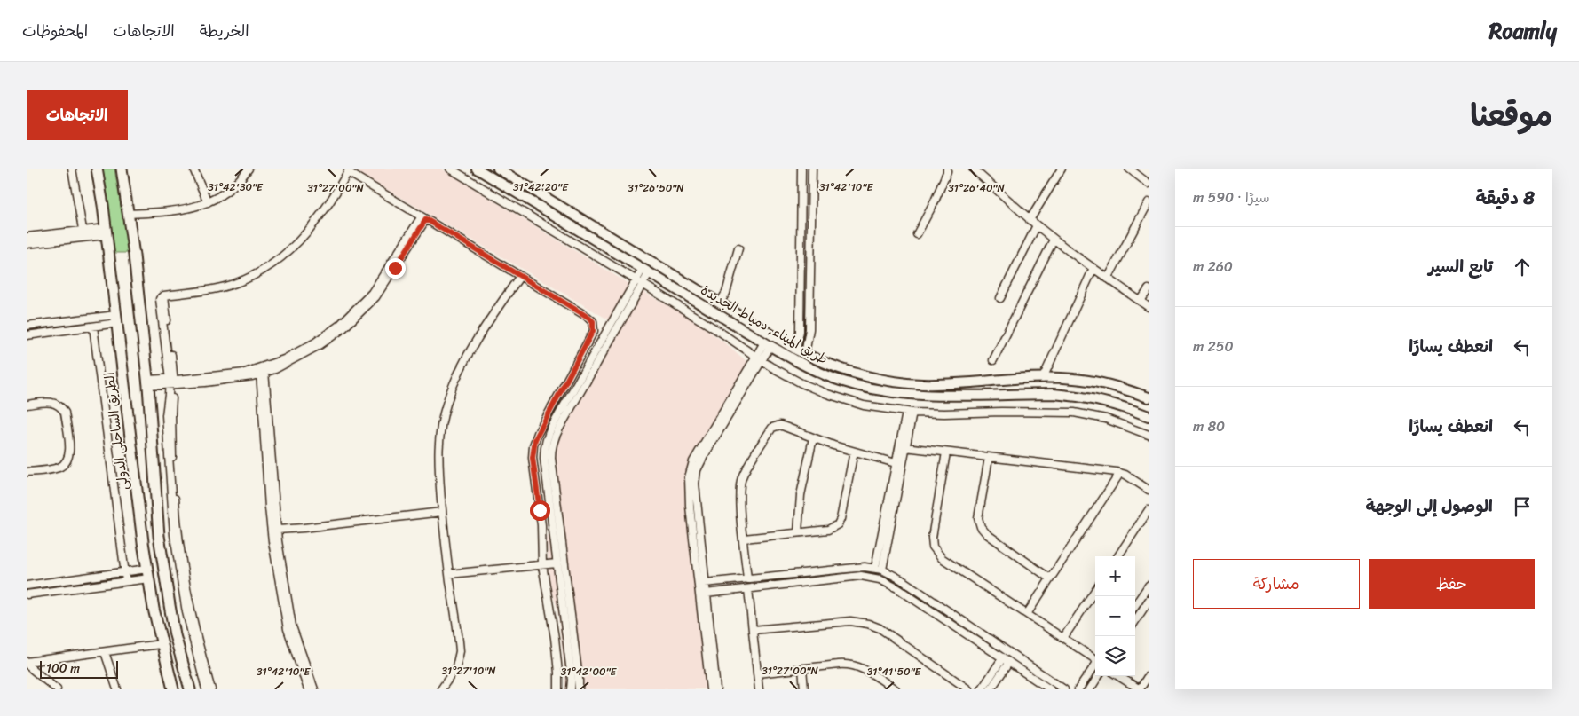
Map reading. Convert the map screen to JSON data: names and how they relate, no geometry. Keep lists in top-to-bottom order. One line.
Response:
{"streets":{"highway":["الطريق الساحلى الدولى"],"main road":["طريق الميناء, دمياط الجديدة"]},"scale_bar":"100 m","page":{"header":"Roamly","nav":["الخريطة","الاتجاهات","المحفوظات"],"title":"موقعنا","buttons":["الاتجاهات",["حفظ","مشاركة"]],"heading":["8 دقيقة","سيرًا · 590 m"],"list":[["تابع السير","260 m"],["انعطف يسارًا","250 m"],["انعطف يسارًا","80 m"],"الوصول إلى الوجهة"],"map_buttons":["+","−"],"scale":"100 m"},"coordinates":["31°42'30\"E","31°42'20\"E","31°42'10\"E","31°27'00\"N","31°26'50\"N","31°26'40\"N","31°27'10\"N","31°42'00\"E","31°41'50\"E"]}
